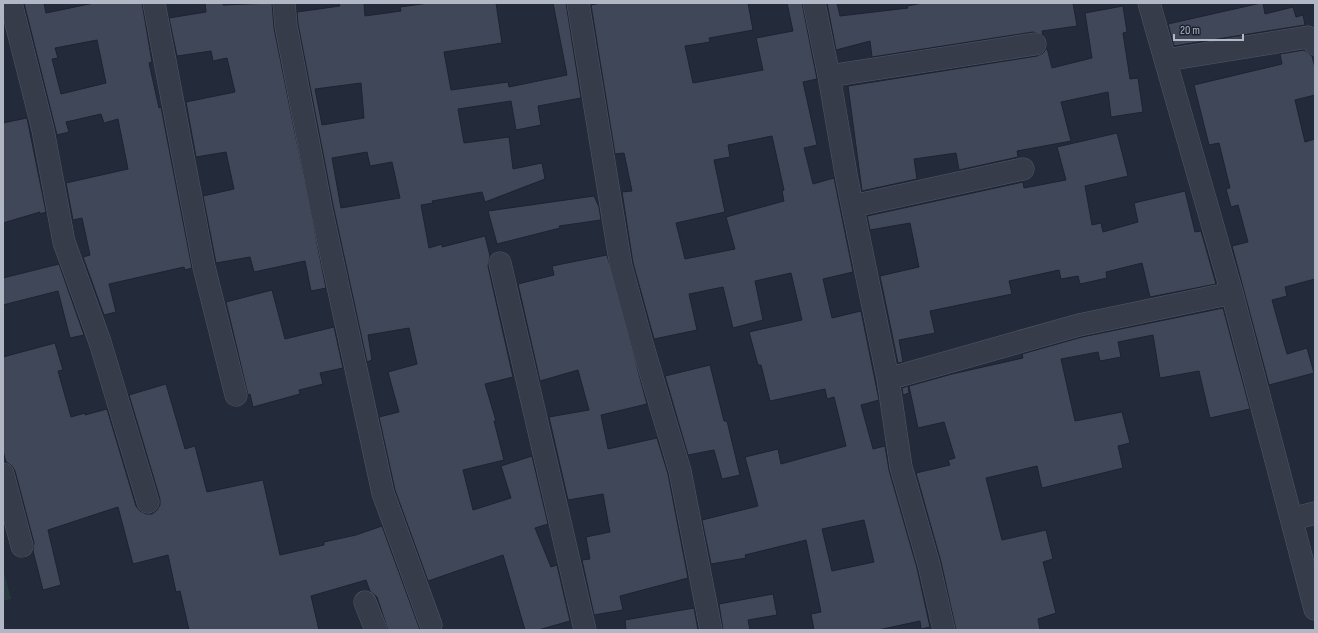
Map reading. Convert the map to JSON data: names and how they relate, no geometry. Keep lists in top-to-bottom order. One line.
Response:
{"scale_bar":"20 m"}
